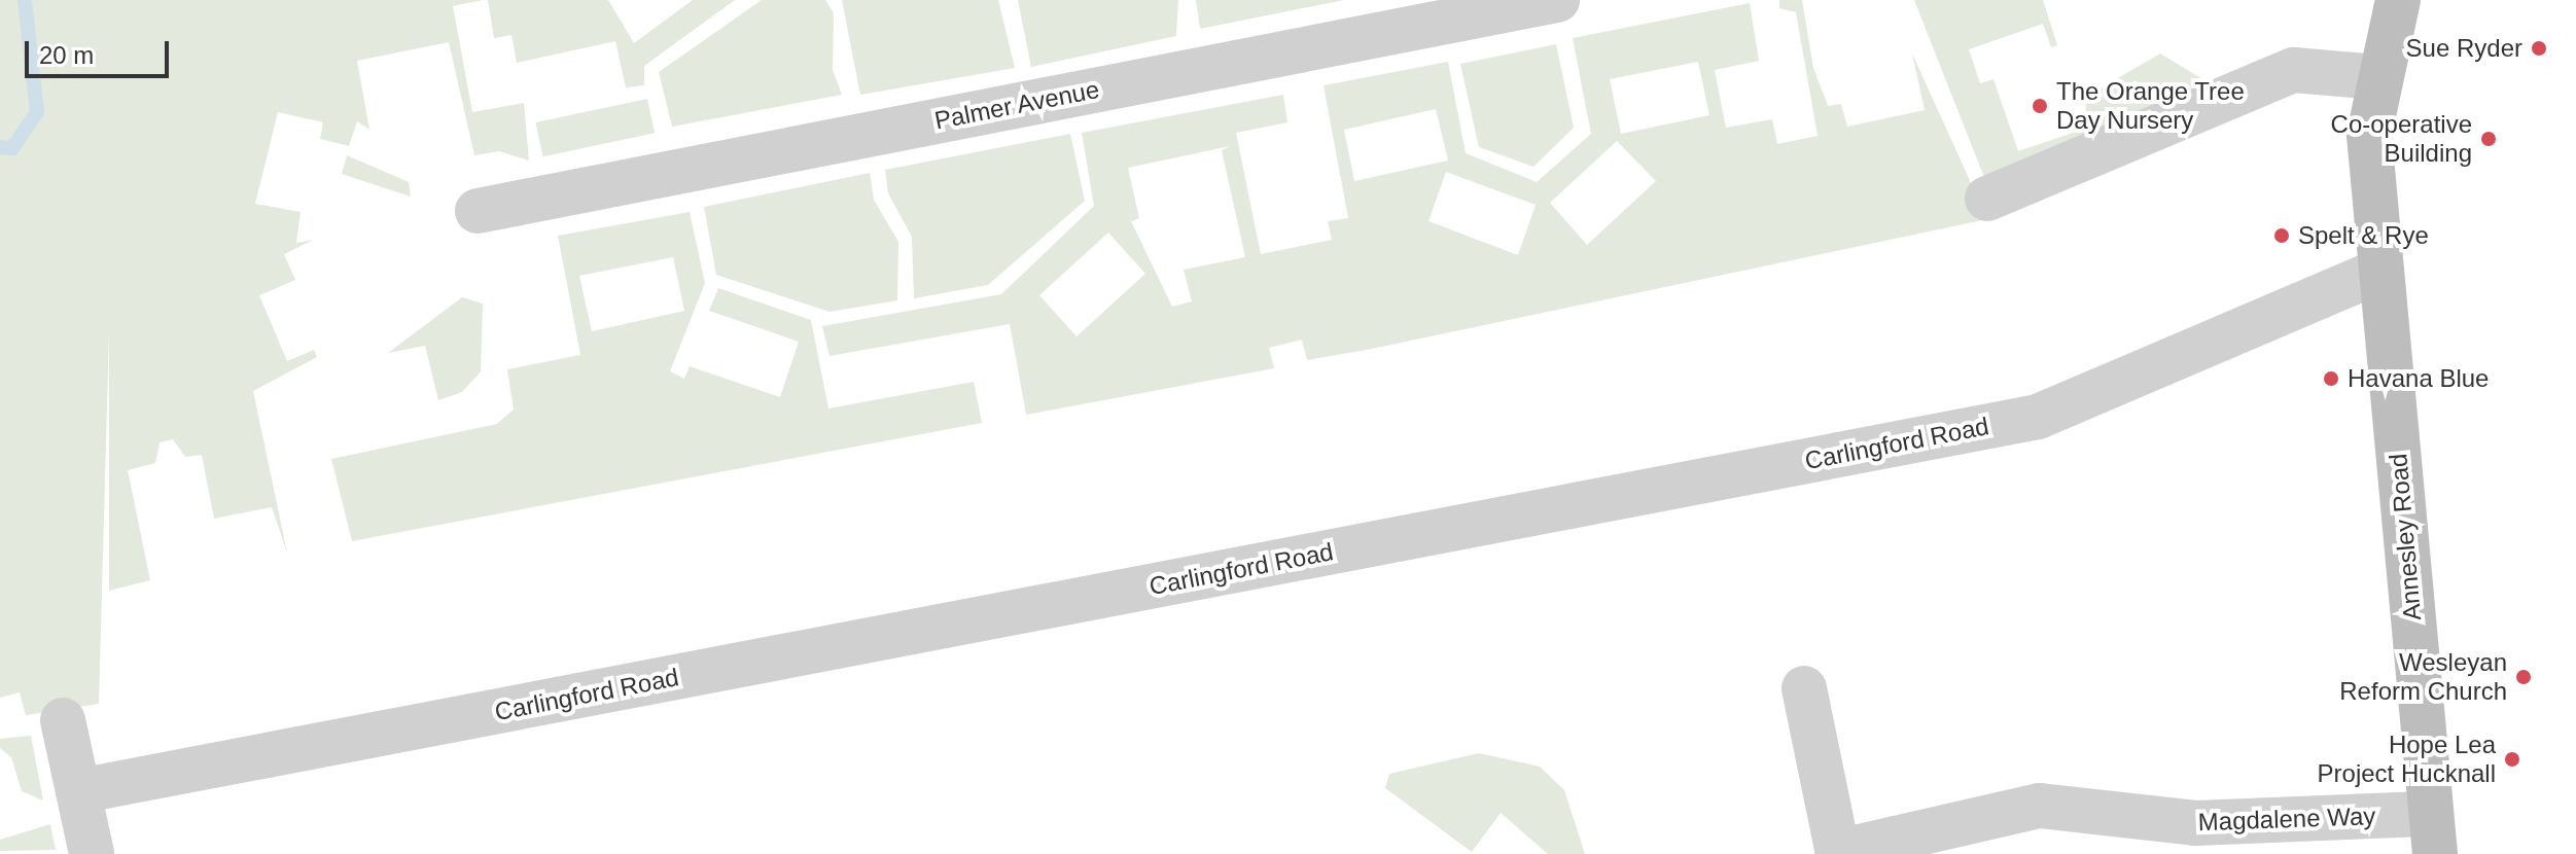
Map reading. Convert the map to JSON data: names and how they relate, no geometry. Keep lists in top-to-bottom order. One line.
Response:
{"streets":{"street":["Palmer Avenue","Carlingford Road","Annesley Road","Magdalene Way"]},"crossings":[["Carlingford Road","Annesley Road"],["Annesley Road","Magdalene Way"]],"places":["Sue Ryder","The Orange Tree Day Nursery","Co-operative Building","Spelt & Rye","Havana Blue","Wesleyan Reform Church","Hope Lea Project Hucknall"],"scale_bar":"20 m"}
